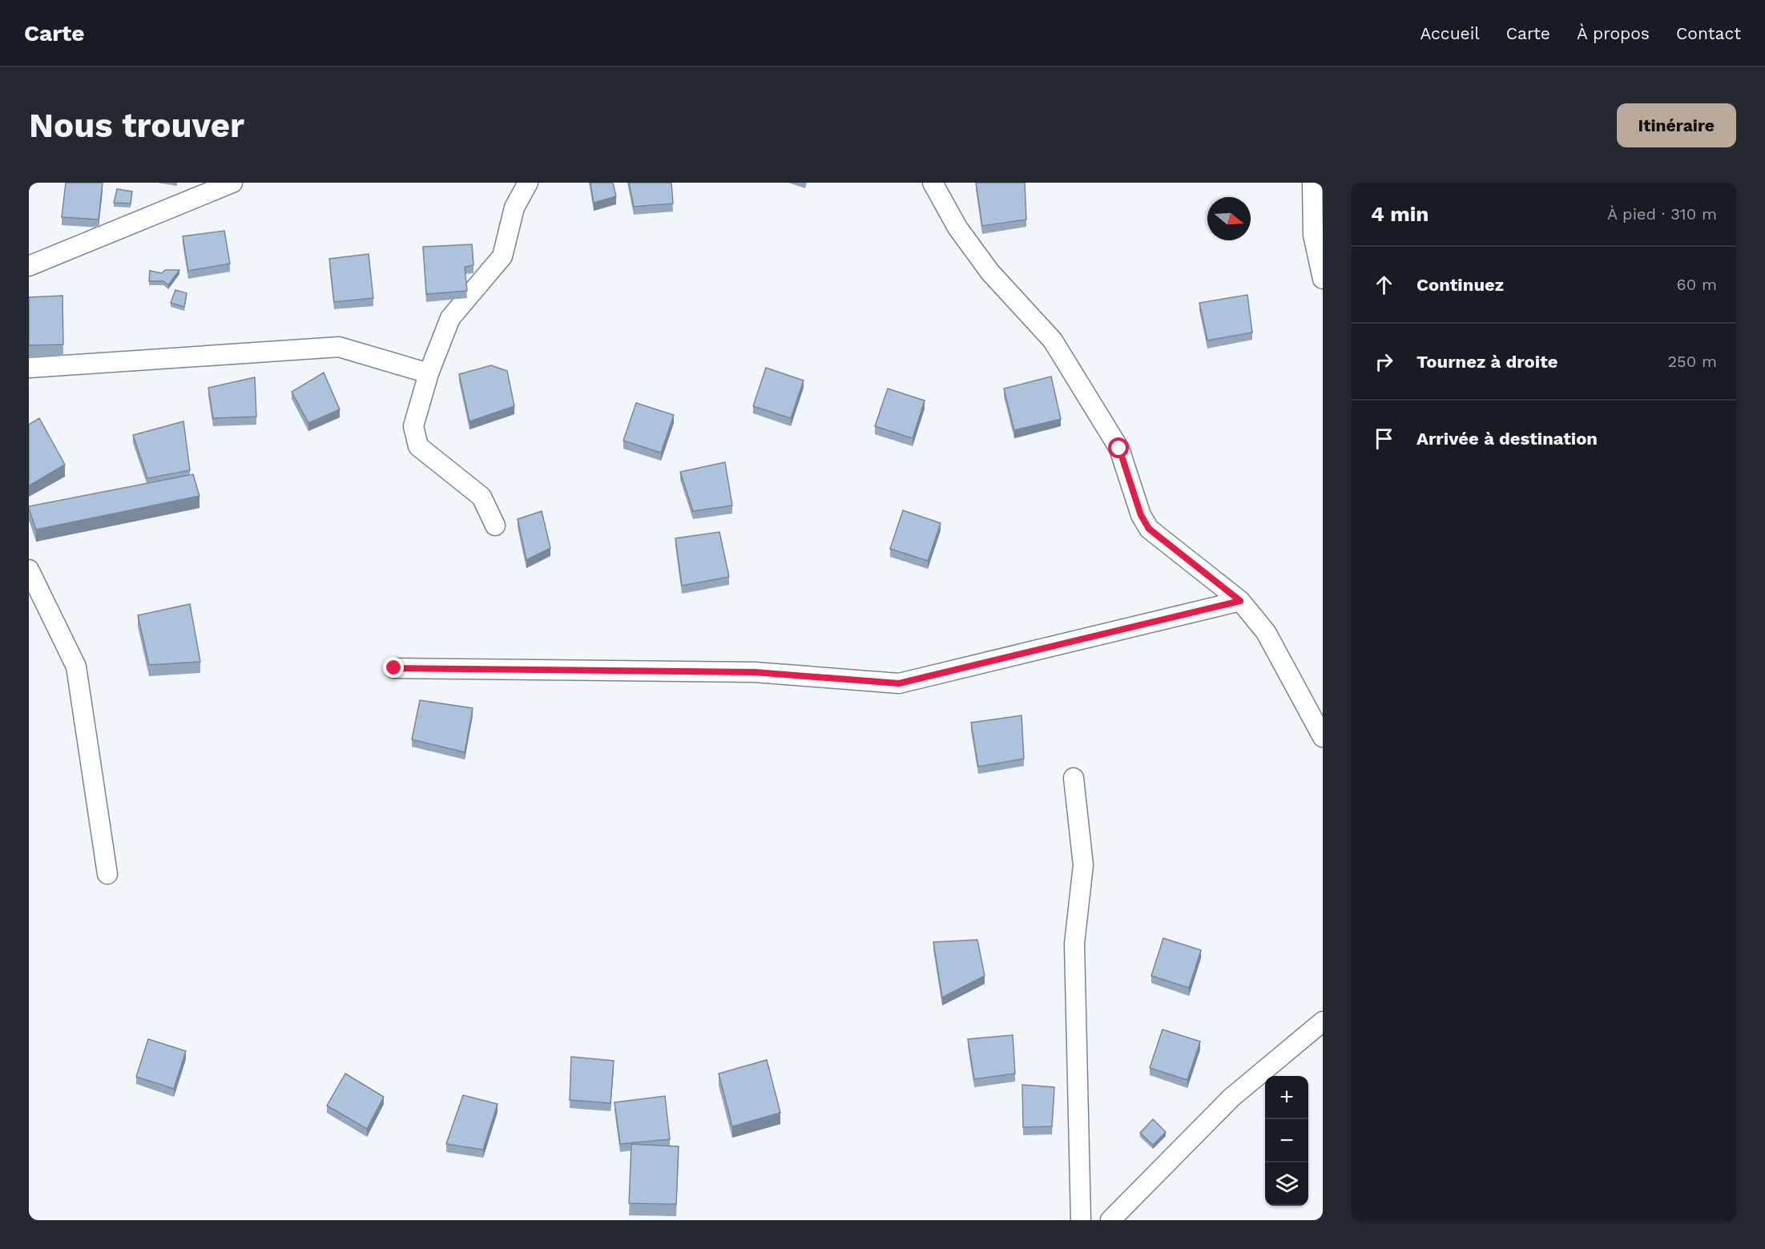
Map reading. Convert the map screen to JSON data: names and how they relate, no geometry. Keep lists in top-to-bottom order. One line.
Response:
{"north":"right","page":{"header":"Carte","nav":["Accueil","Carte","À propos","Contact"],"buttons":"Itinéraire","title":"Nous trouver","heading":["4 min","À pied · 310 m"],"list":[["Continuez","60 m"],["Tournez à droite","250 m"],"Arrivée à destination"],"map_buttons":["+","−"]}}
